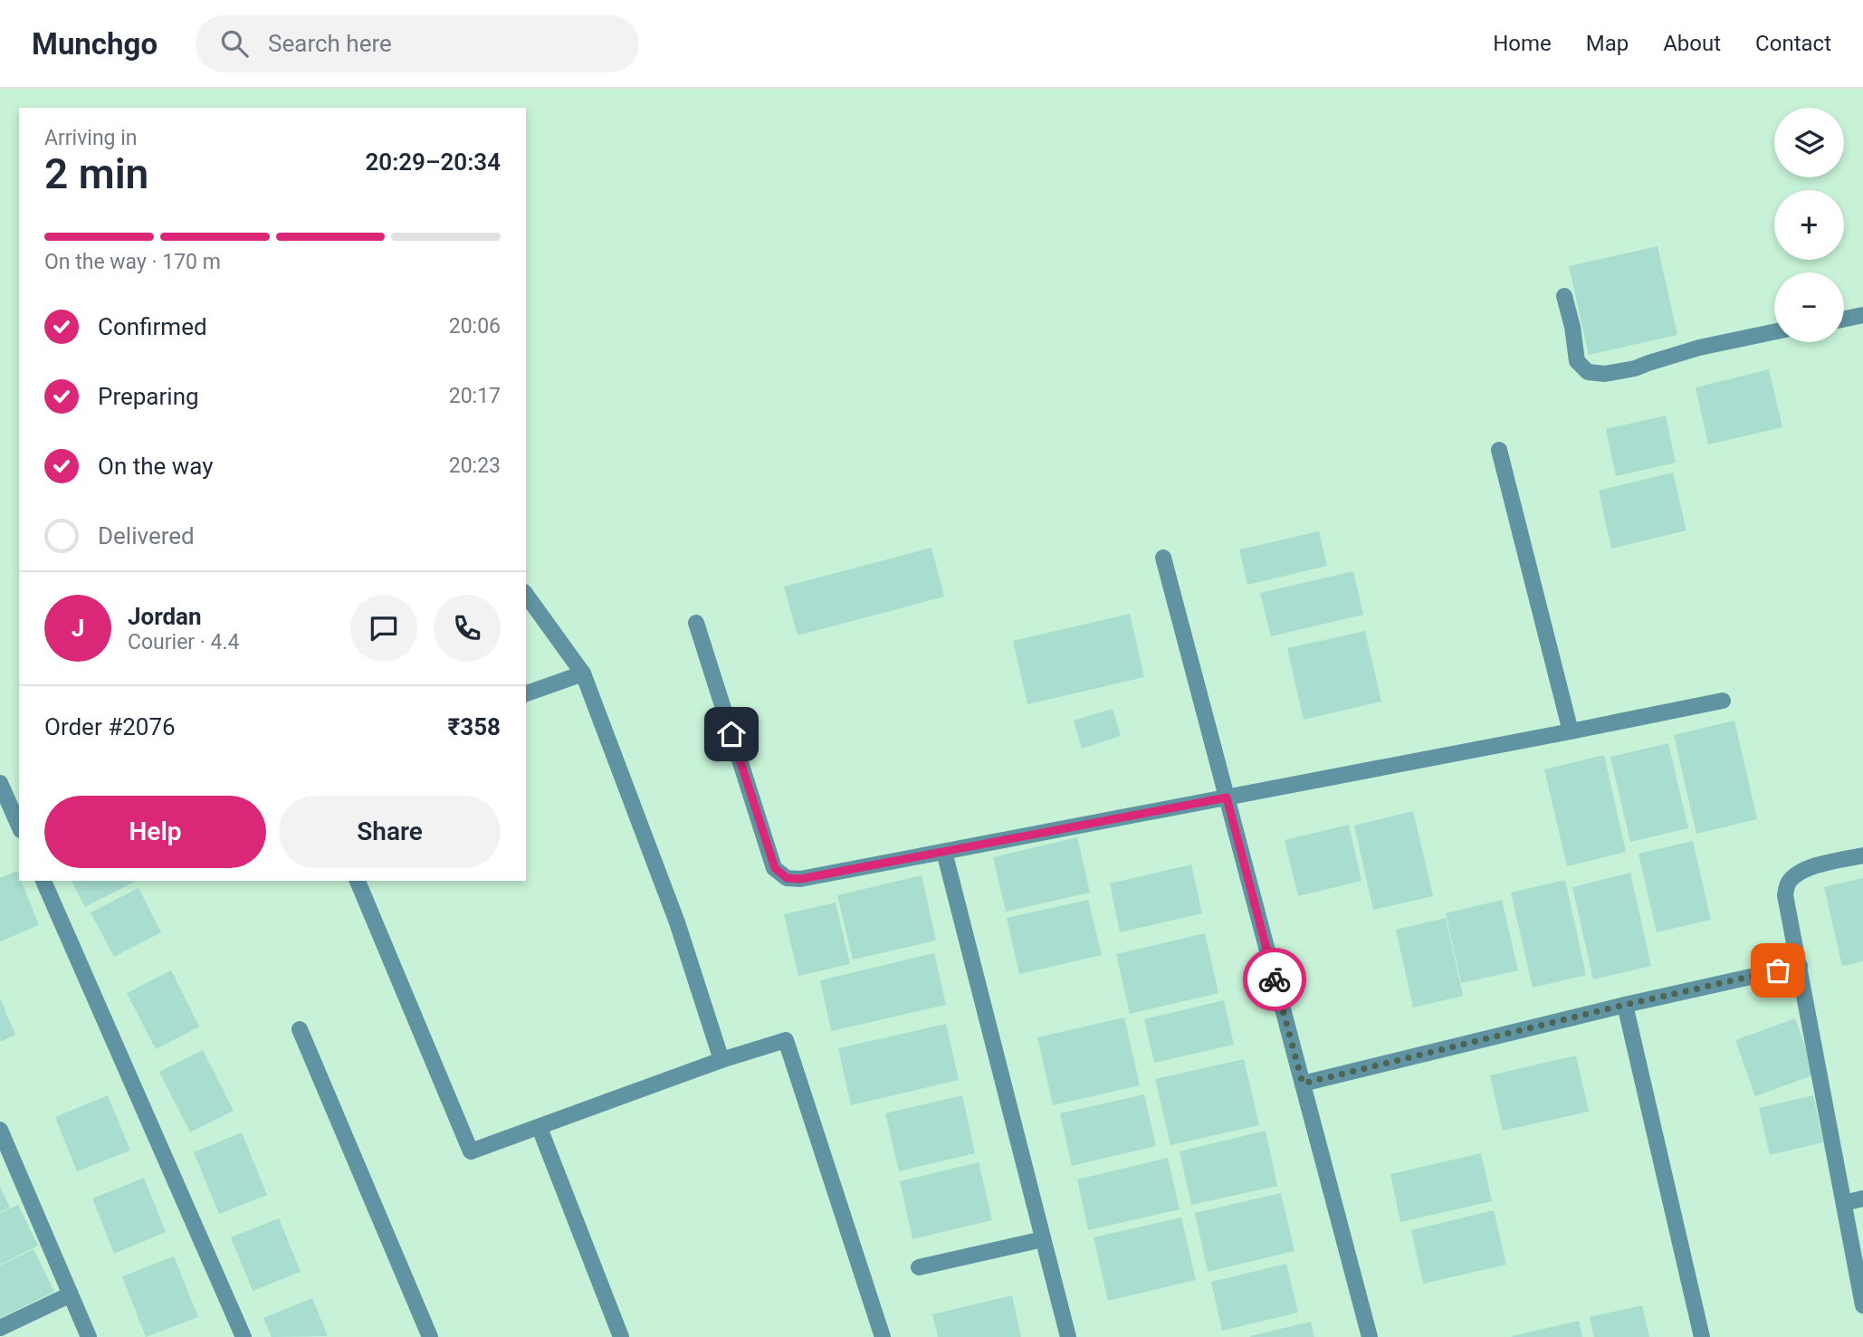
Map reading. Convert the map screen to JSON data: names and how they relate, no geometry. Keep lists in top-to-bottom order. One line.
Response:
{"page":{"header":"Munchgo","search":"Search here","nav":["Home","Map","About","Contact"],"map_buttons":["+","−"],"heading":["2 min","Arriving in","20:29–20:34"],"panel":["Jordan","Courier · 4.4","Order #2076","₹358"],"bar":"On the way · 170 m","list":[["Confirmed","20:06"],["Preparing","20:17"],["On the way","20:23"],"Delivered"],"round":"J","buttons":["Help","Share"]}}
